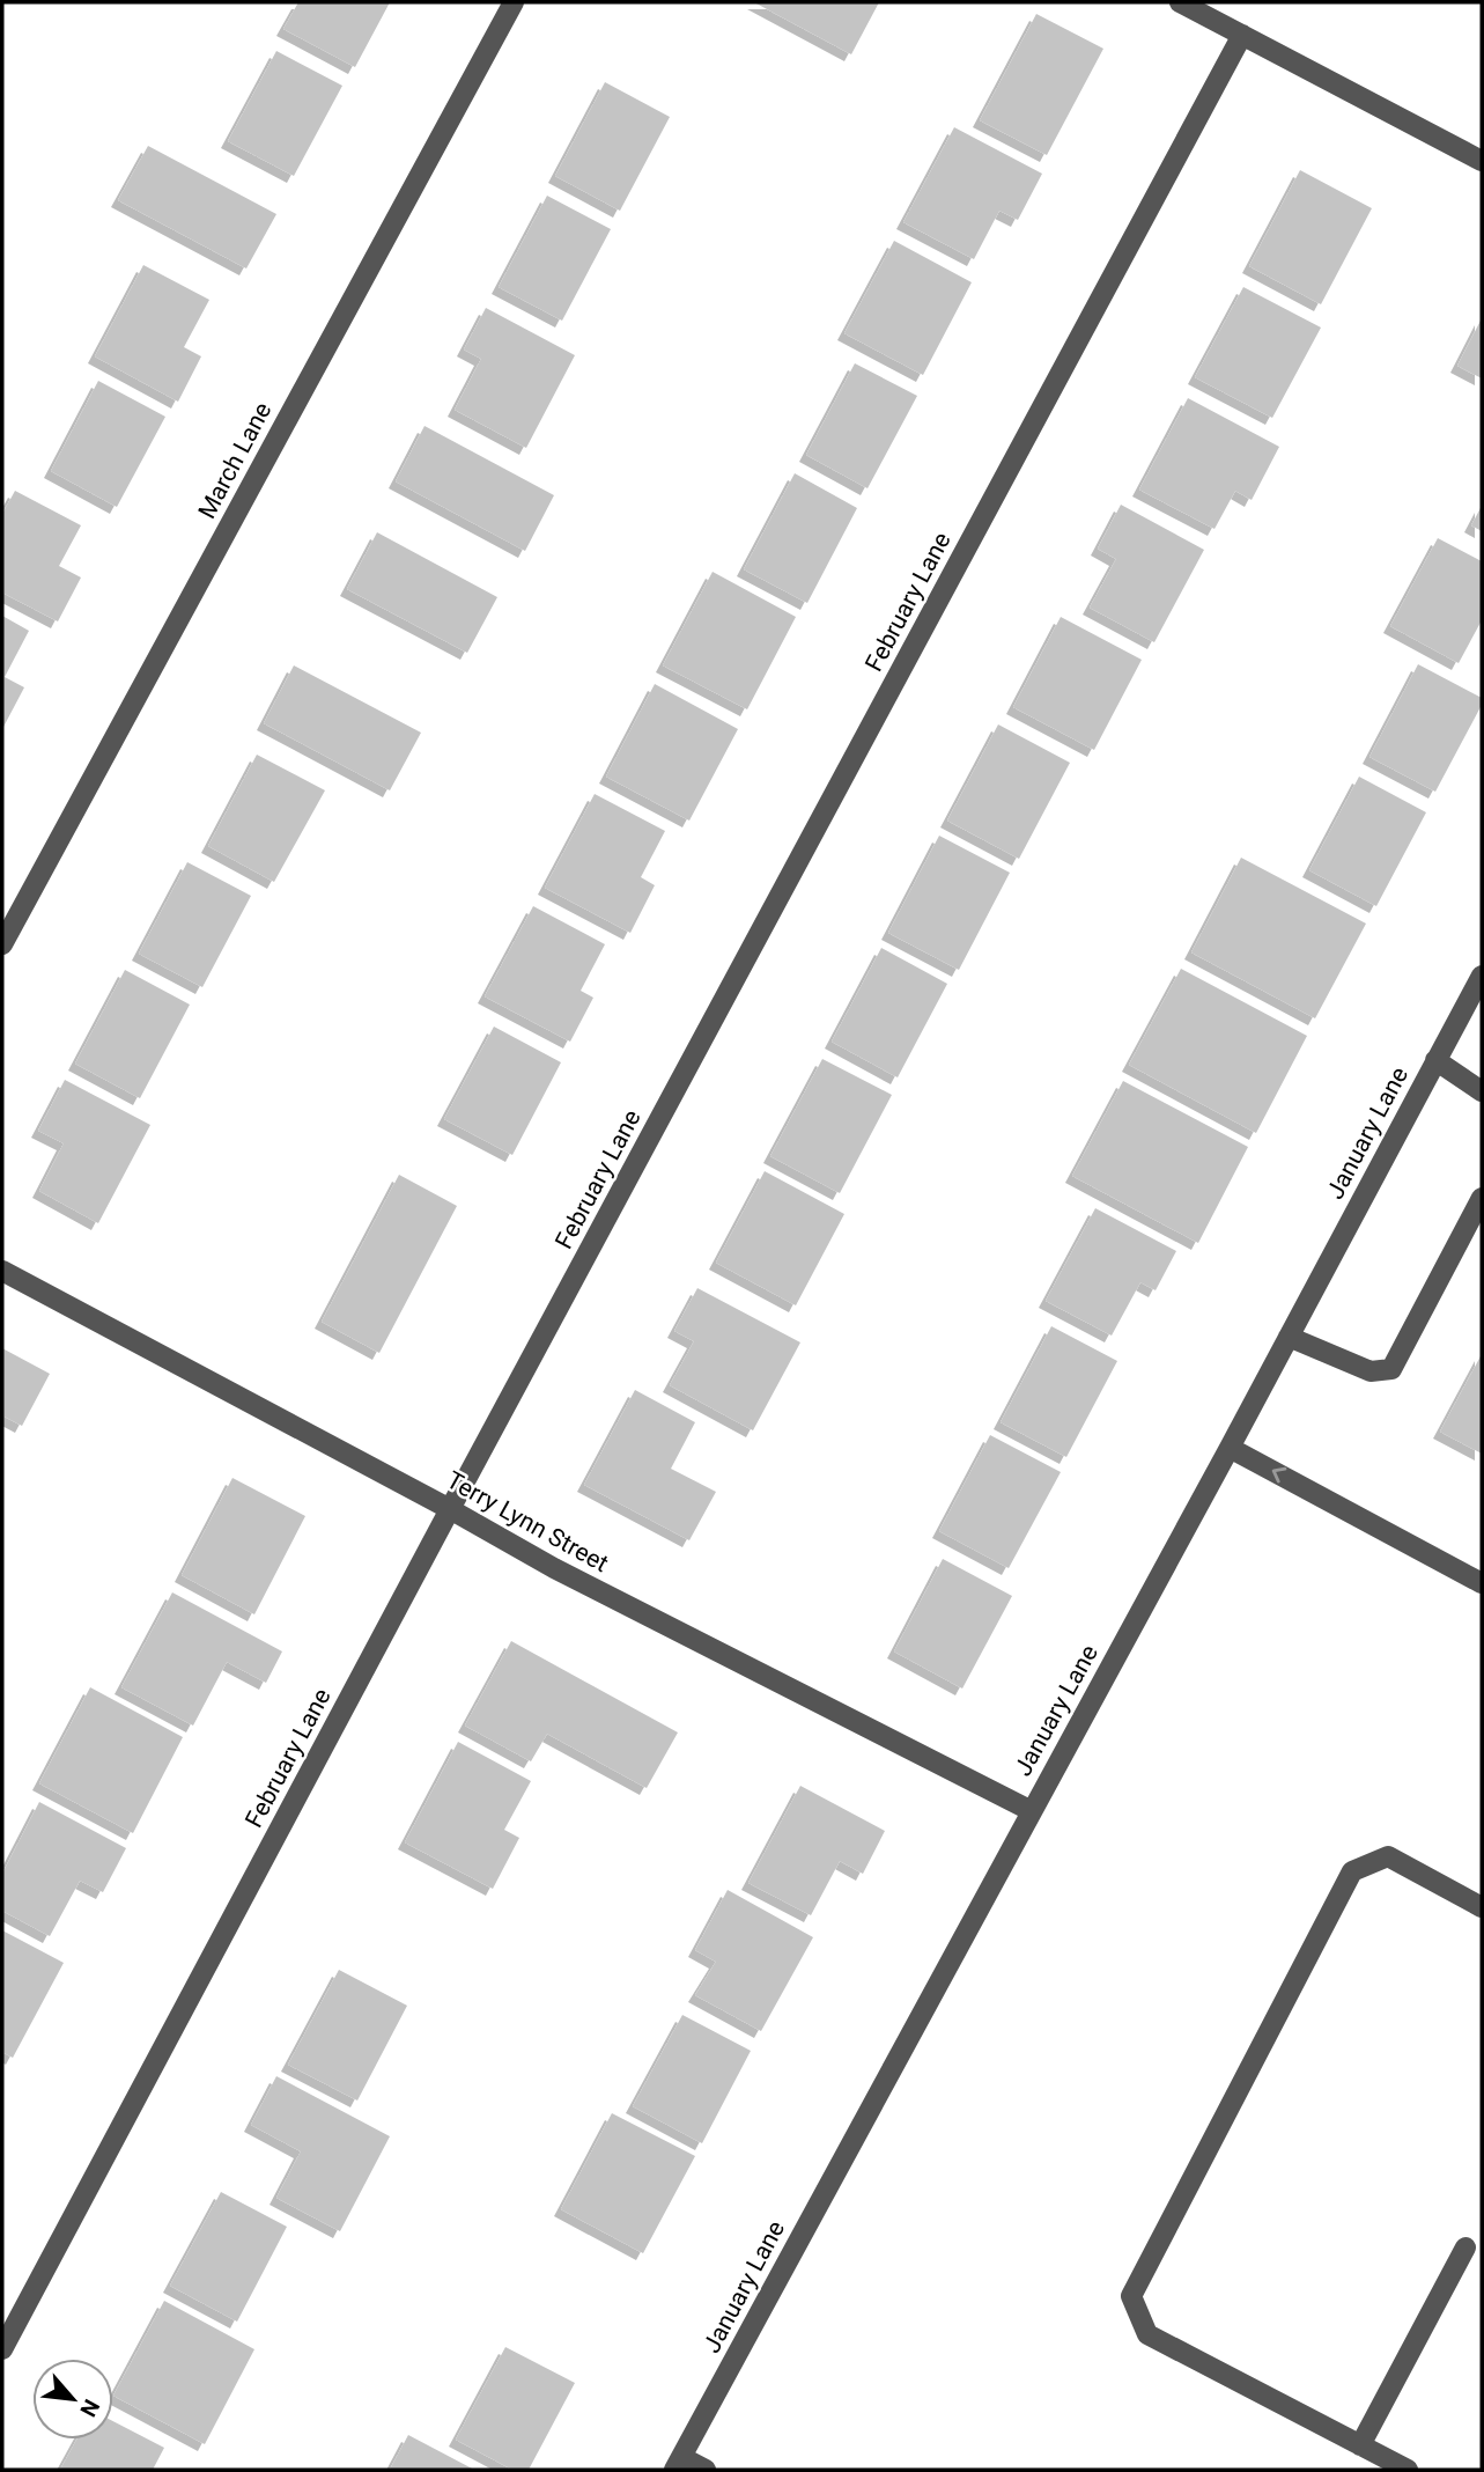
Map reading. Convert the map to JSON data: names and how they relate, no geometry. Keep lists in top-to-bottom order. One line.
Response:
{"streets":{"street":["March Lane","February Lane","January Lane","Terry Lynn Street"]},"crossings":[["February Lane","Terry Lynn Street"],["January Lane","Terry Lynn Street"]],"north":"bottom right"}
